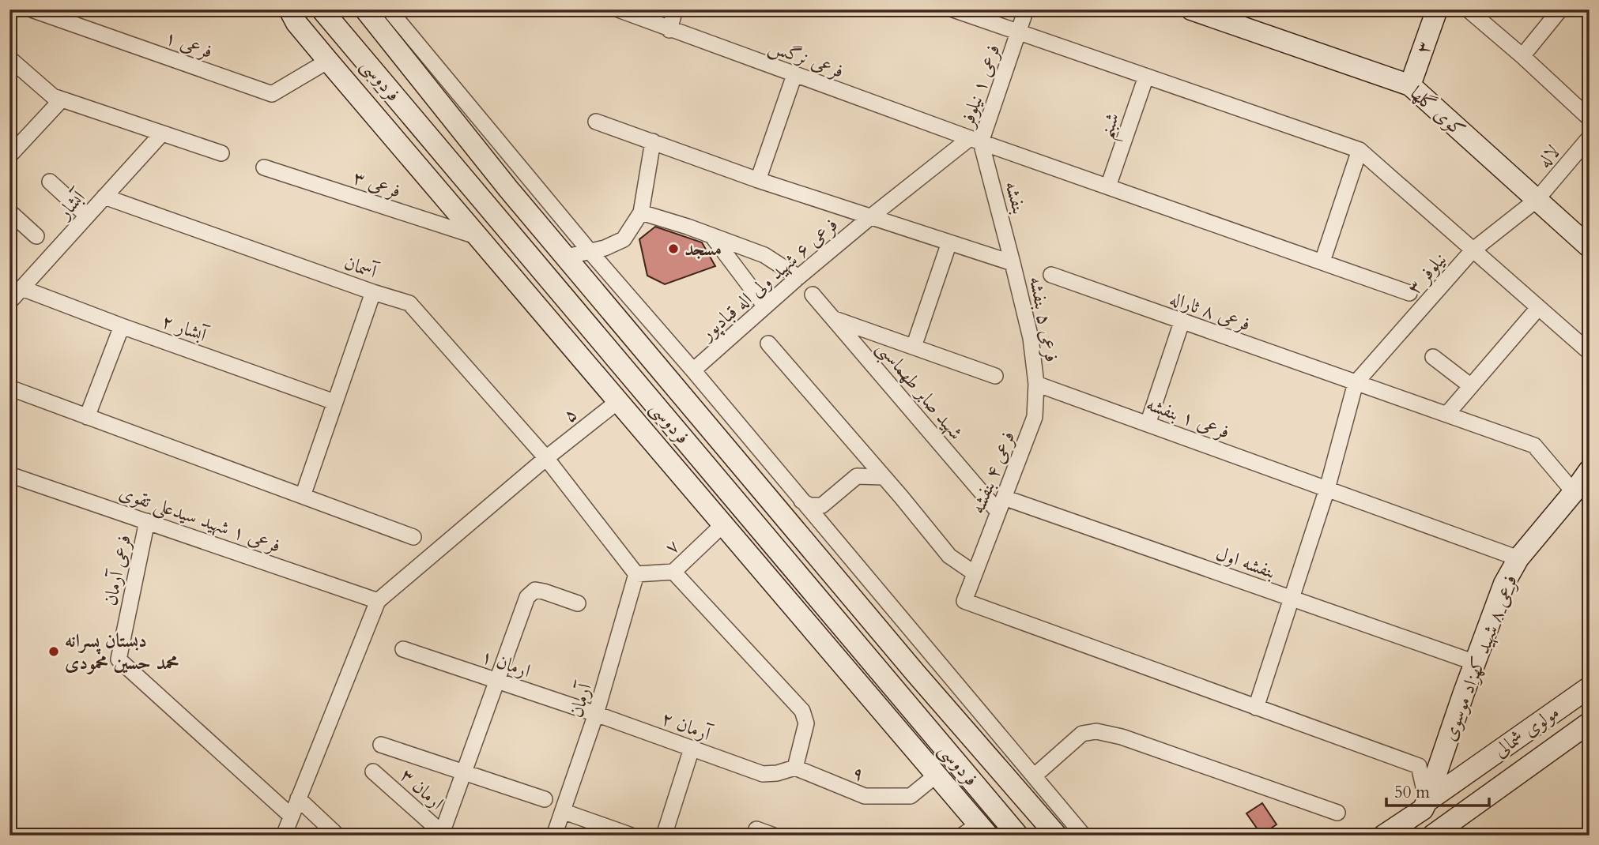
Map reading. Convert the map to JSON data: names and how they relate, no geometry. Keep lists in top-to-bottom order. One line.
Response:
{"streets":{"street":["فرعی ۱","۳","فرعی نرگس","فردوسی","فرعی ۱ نیلوفر","کوی گلها","شبنم","لاله","فرعی ۳","بنفشه","آبشار","آسمان","نیلوفر ۳","فرعی ۶ شهید ولی اله قبادپور","فرعی ۸ ثاراله","فرعی ۵ بنفشه","آبشار ۲","شهید صابر طهماسبی","۵","فرعی ۱ بنفشه","فرعی ۴ بنفشه","فرعی ۱ شهید سیدعلی تقوی","۷","بنفشه اول","فرعی آرمان","فرعی ۸ شهید کهزاد موسوی","ارمان ۱","آرمان","آرمان ۲","مولوی شمالی","۹","ارمان ۳"]},"crossings":[["۳","کوی گلها"],["فرعی نرگس","فرعی ۱ نیلوفر"],["فرعی نرگس","شبنم"],["فرعی نرگس","بنفشه"],["فرعی نرگس","فرعی ۶ شهید ولی اله قبادپور"],["فرعی ۱ نیلوفر","بنفشه"],["فرعی ۱ نیلوفر","فرعی ۶ شهید ولی اله قبادپور"],["کوی گلها","لاله"],["کوی گلها","نیلوفر ۳"],["لاله","نیلوفر ۳"],["بنفشه","فرعی ۶ شهید ولی اله قبادپور"],["بنفشه","فرعی ۵ بنفشه"],["آبشار","آسمان"],["آبشار","آبشار ۲"],["آسمان","۵"],["آسمان","۷"],["آسمان","آرمان"],["نیلوفر ۳","فرعی ۸ ثاراله"],["فرعی ۸ ثاراله","فرعی ۸ شهید کهزاد موسوی"],["فرعی ۵ بنفشه","فرعی ۱ بنفشه"],["فرعی ۵ بنفشه","فرعی ۴ بنفشه"],["شهید صابر طهماسبی","فرعی ۴ بنفشه"],["شهید صابر طهماسبی","بنفشه اول"],["۵","فرعی ۱ شهید سیدعلی تقوی"],["فرعی ۱ بنفشه","فرعی ۴ بنفشه"],["فرعی ۱ بنفشه","فرعی ۸ شهید کهزاد موسوی"],["فرعی ۴ بنفشه","بنفشه اول"],["فرعی ۱ شهید سیدعلی تقوی","فرعی آرمان"],["۷","آرمان"],["بنفشه اول","فرعی ۸ شهید کهزاد موسوی"],["فرعی ۸ شهید کهزاد موسوی","مولوی شمالی"],["ارمان ۱","آرمان"],["ارمان ۱","آرمان ۲"],["آرمان","آرمان ۲"],["آرمان ۲","۹"]],"places":["مسجد","دبستان پسرانه محمد حسین محمودی"],"scale_bar":"50 m"}
